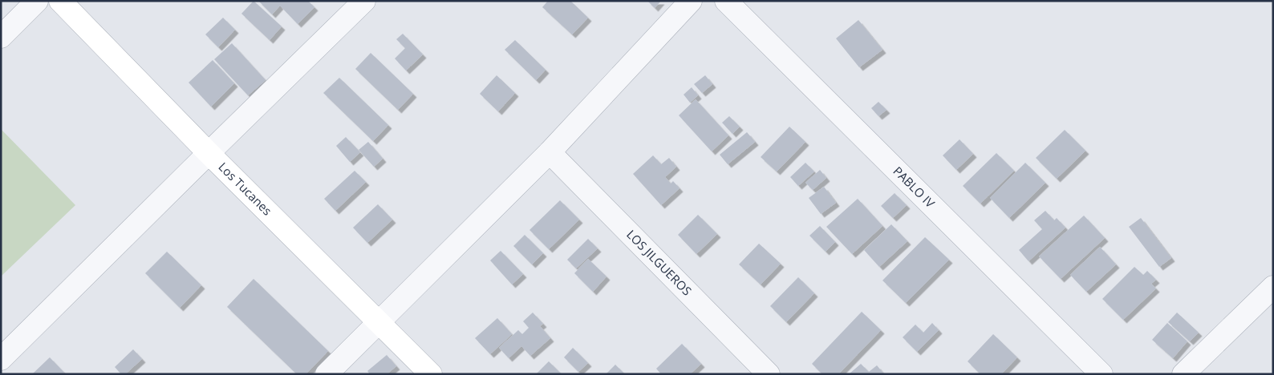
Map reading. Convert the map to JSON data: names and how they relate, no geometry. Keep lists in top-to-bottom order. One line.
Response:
{"streets":{"street":["PABLO IV","Los Tucanes","LOS JILGUEROS"]}}
